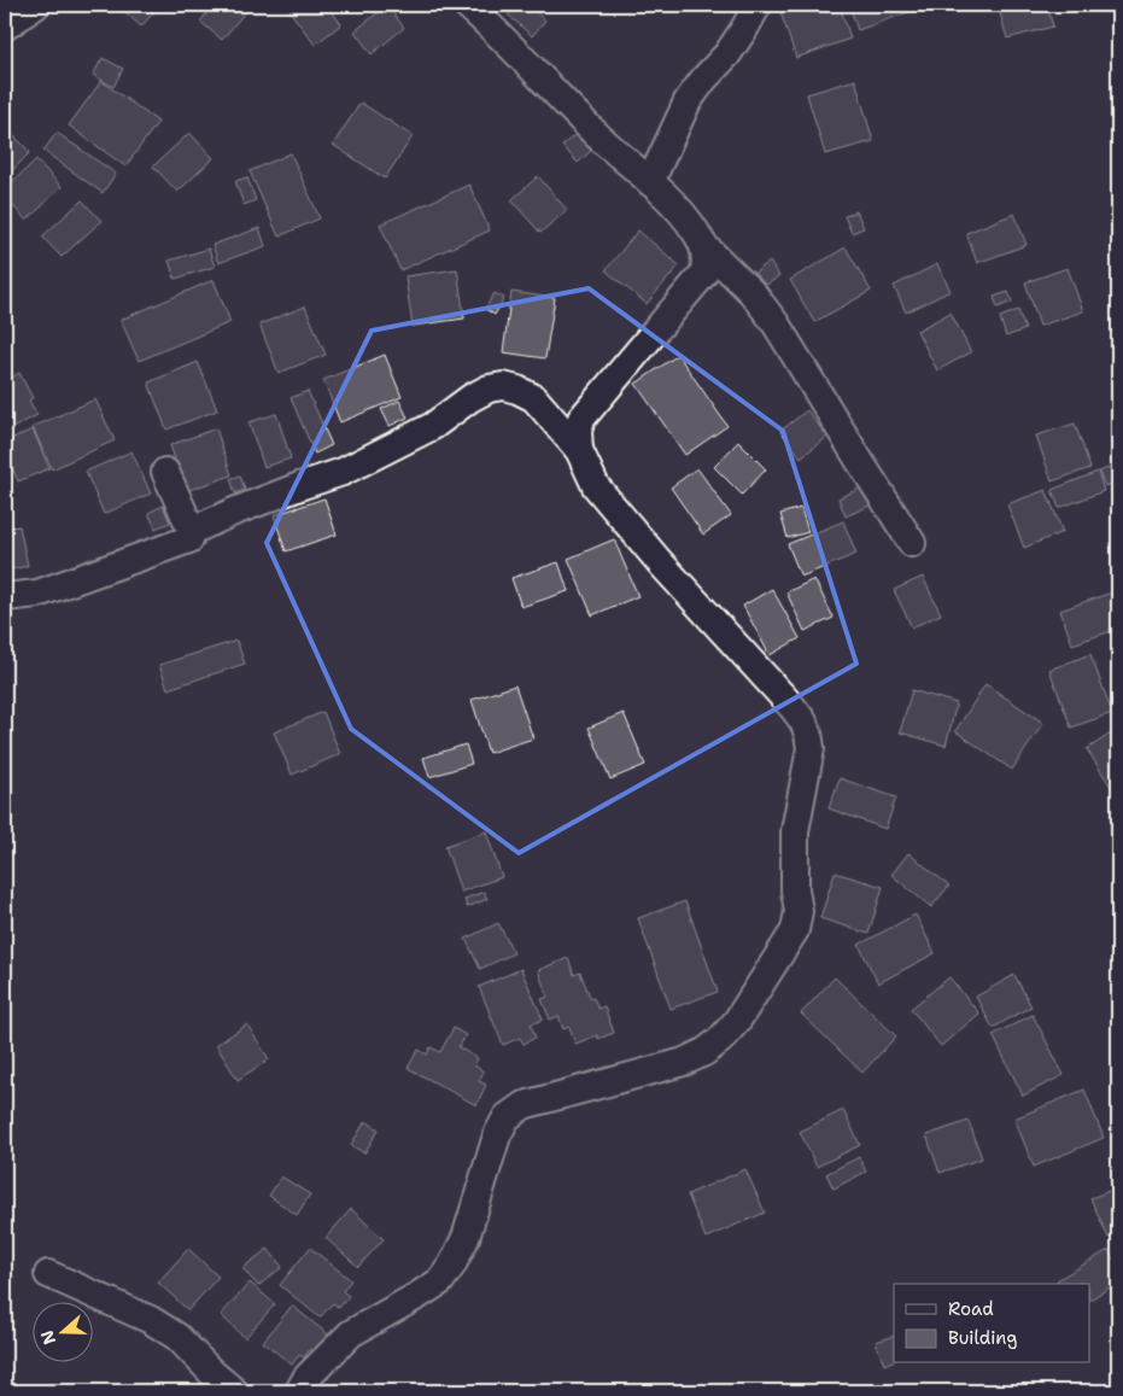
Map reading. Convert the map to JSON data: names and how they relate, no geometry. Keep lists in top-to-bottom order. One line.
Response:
{"legend":["Road","Building"],"north":"left"}
